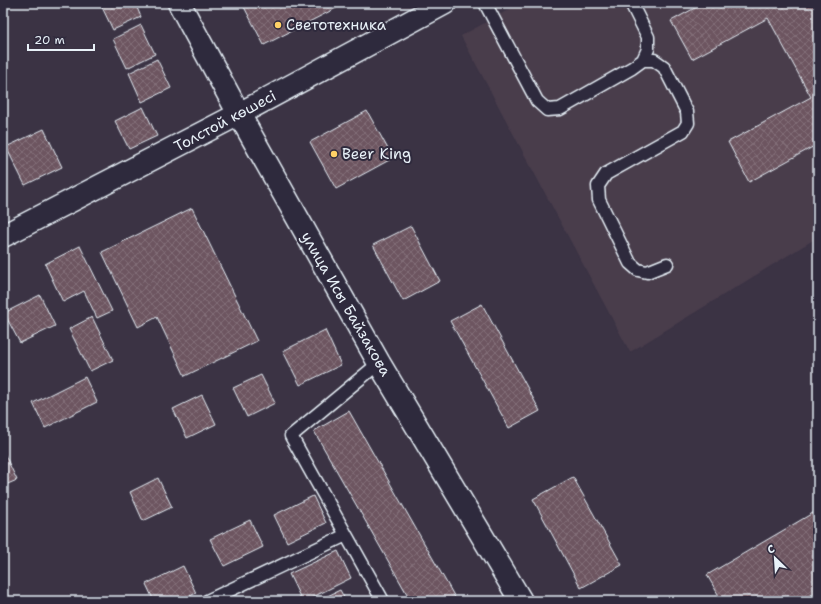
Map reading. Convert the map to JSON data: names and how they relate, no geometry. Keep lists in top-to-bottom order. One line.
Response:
{"streets":{"street":["Толстой көшесі","улица Исы Байзакова"]},"crossings":[["Толстой көшесі","улица Исы Байзакова"]],"places":["Светотехника","Beer King"],"scale_bar":"20 m","north":"top left"}
